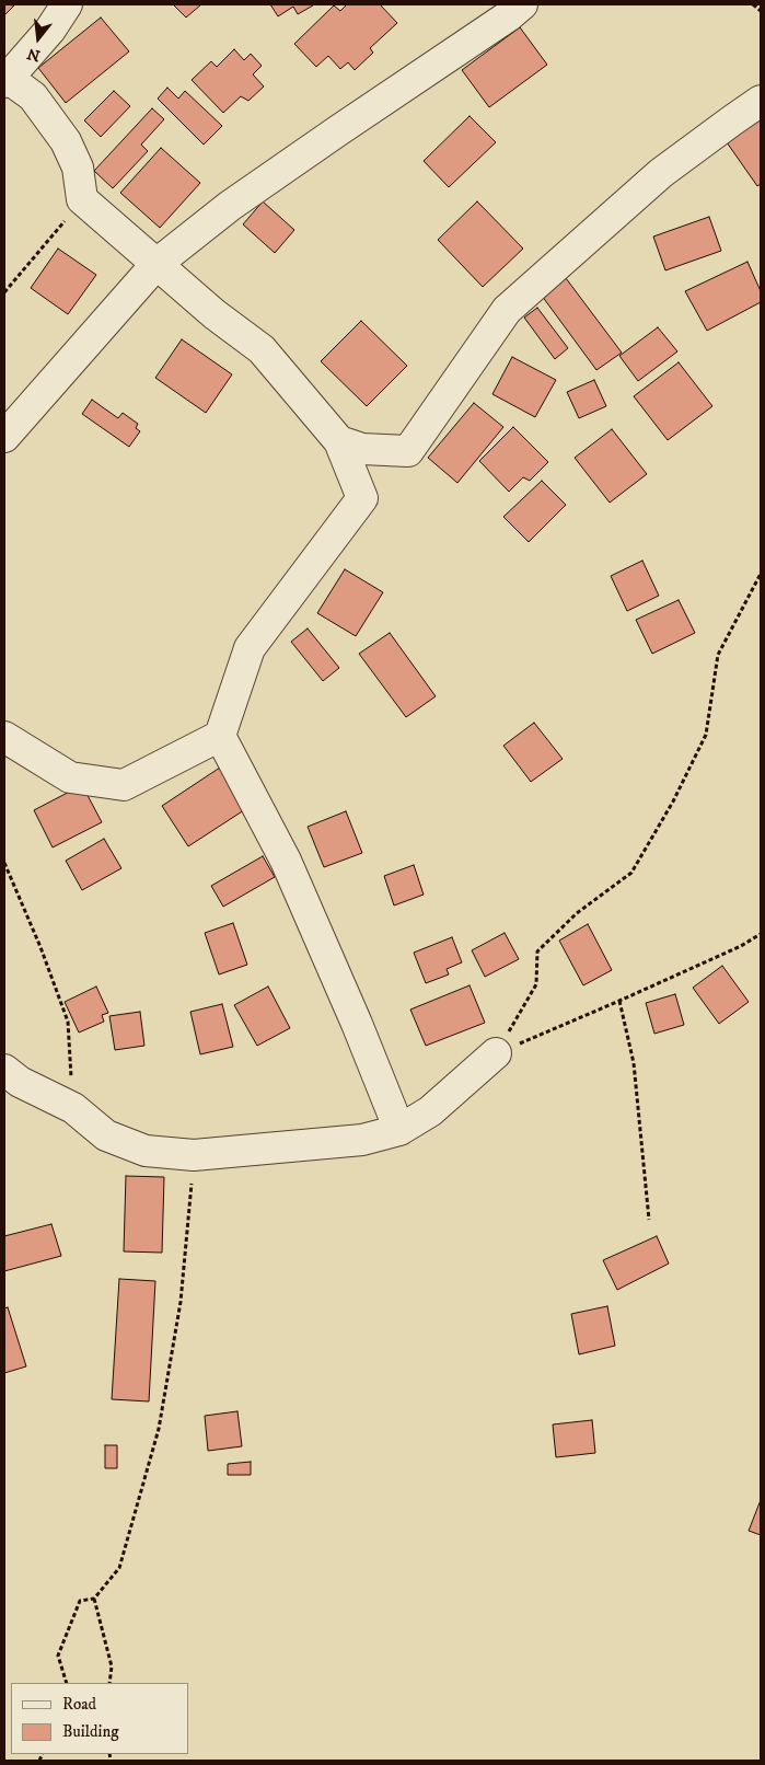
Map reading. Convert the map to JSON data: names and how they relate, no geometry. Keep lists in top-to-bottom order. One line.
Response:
{"legend":["Road","Building"],"north":"bottom"}
